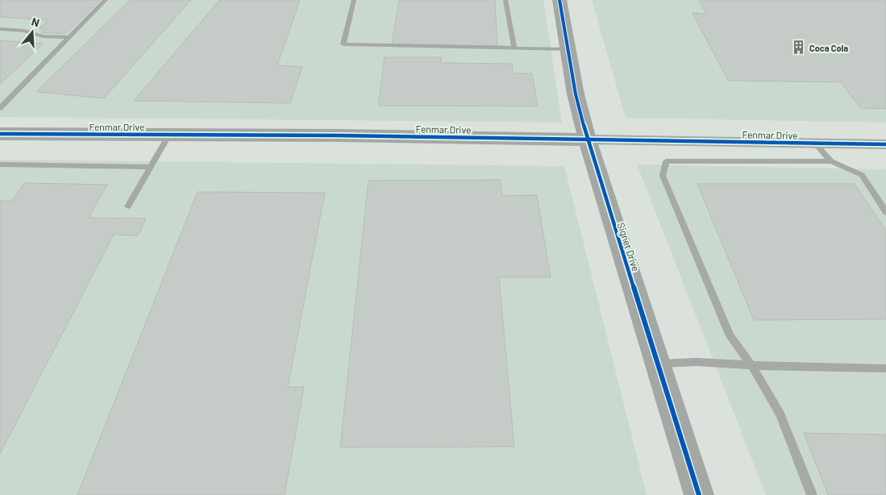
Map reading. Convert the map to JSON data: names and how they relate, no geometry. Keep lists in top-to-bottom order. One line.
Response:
{"streets":{"street":["Fenmar Drive","Signet Drive"]},"crossings":[["Fenmar Drive","Signet Drive"]],"places":{"building":["Coca Cola"]},"north":"top"}
